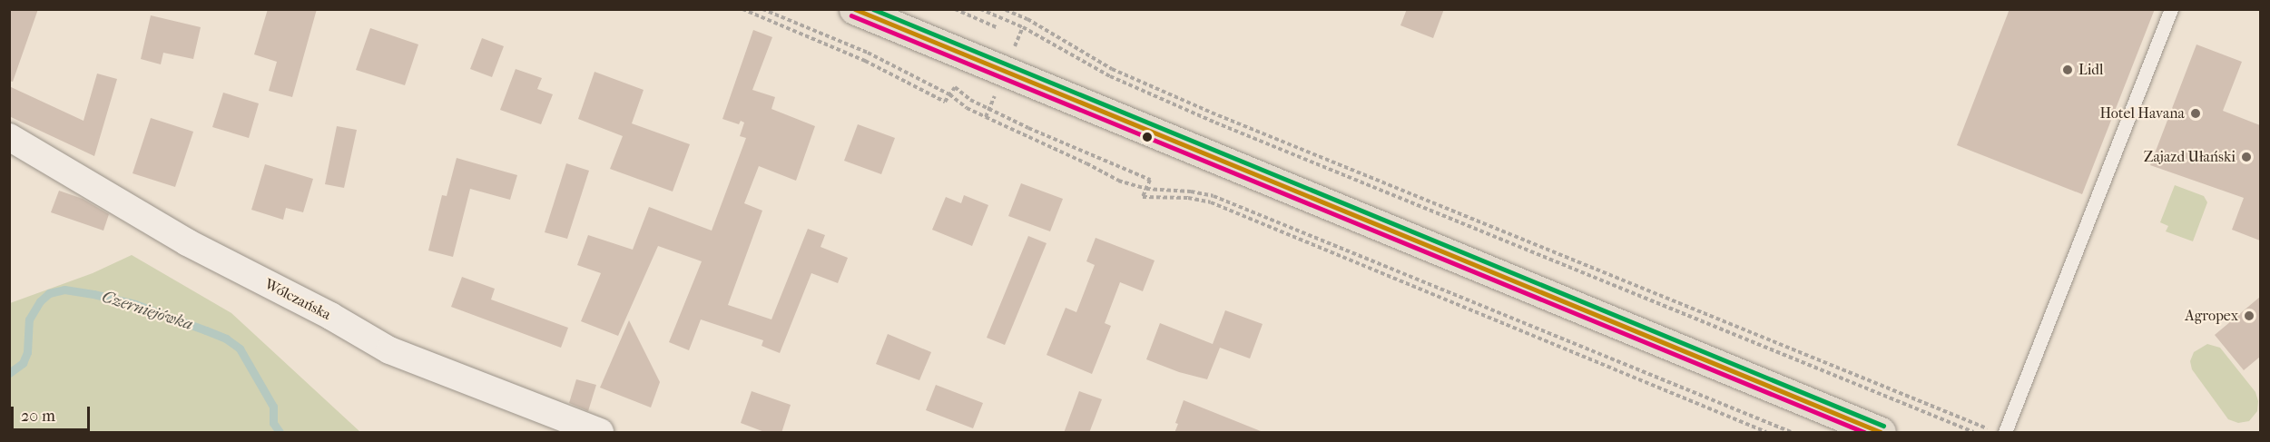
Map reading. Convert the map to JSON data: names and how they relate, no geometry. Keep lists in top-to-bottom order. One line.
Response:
{"streets":{"street":["Wólczańska"]},"water":["Czerniejówka"],"places":["Lidl","Hotel Havana","Zajazd Ułański","Agropex"],"scale_bar":"20 m"}
